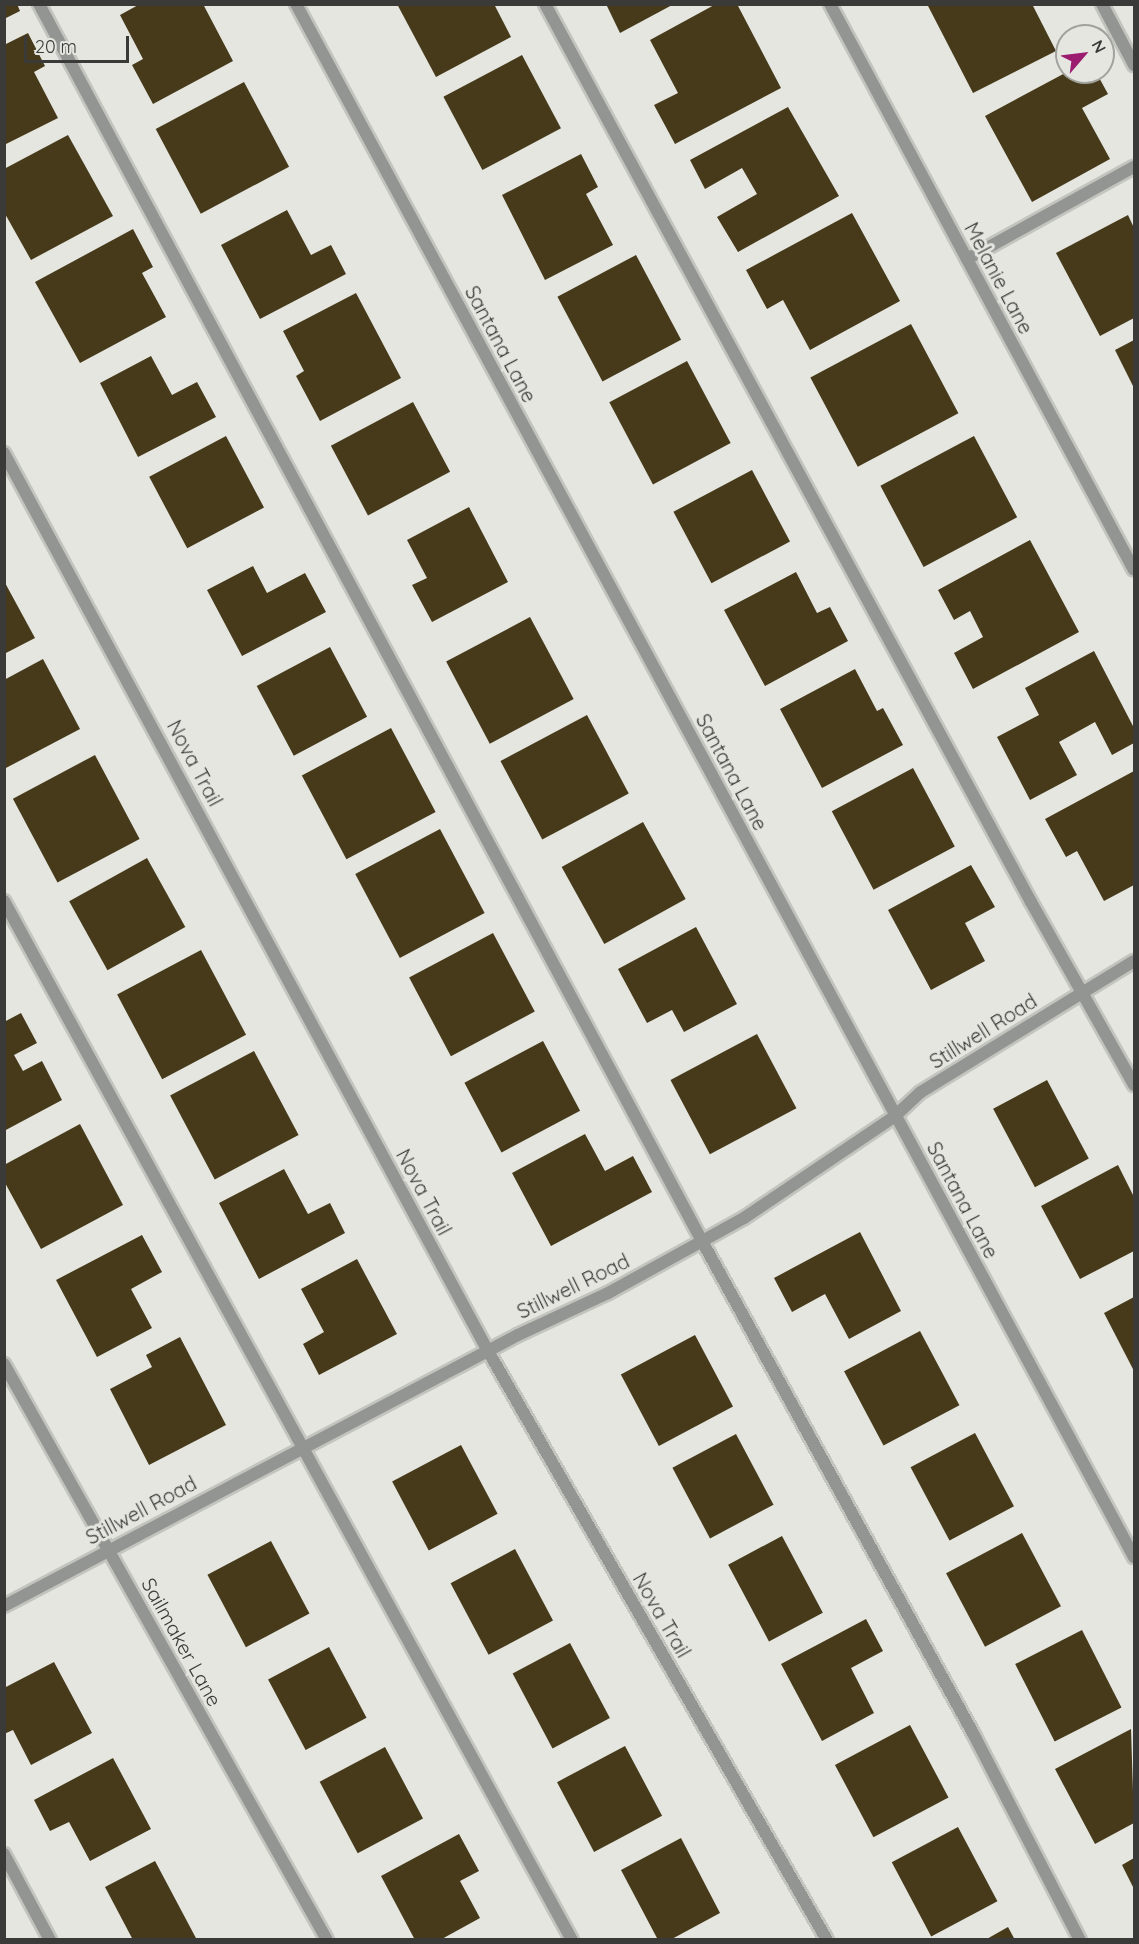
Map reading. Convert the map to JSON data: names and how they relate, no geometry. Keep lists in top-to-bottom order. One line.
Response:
{"streets":{"street":["Melanie Lane","Santana Lane","Nova Trail","Stillwell Road","Sailmaker Lane"]},"crossings":[["Santana Lane","Stillwell Road"],["Nova Trail","Stillwell Road"],["Stillwell Road","Sailmaker Lane"]],"scale_bar":"20 m","north":"top right"}
